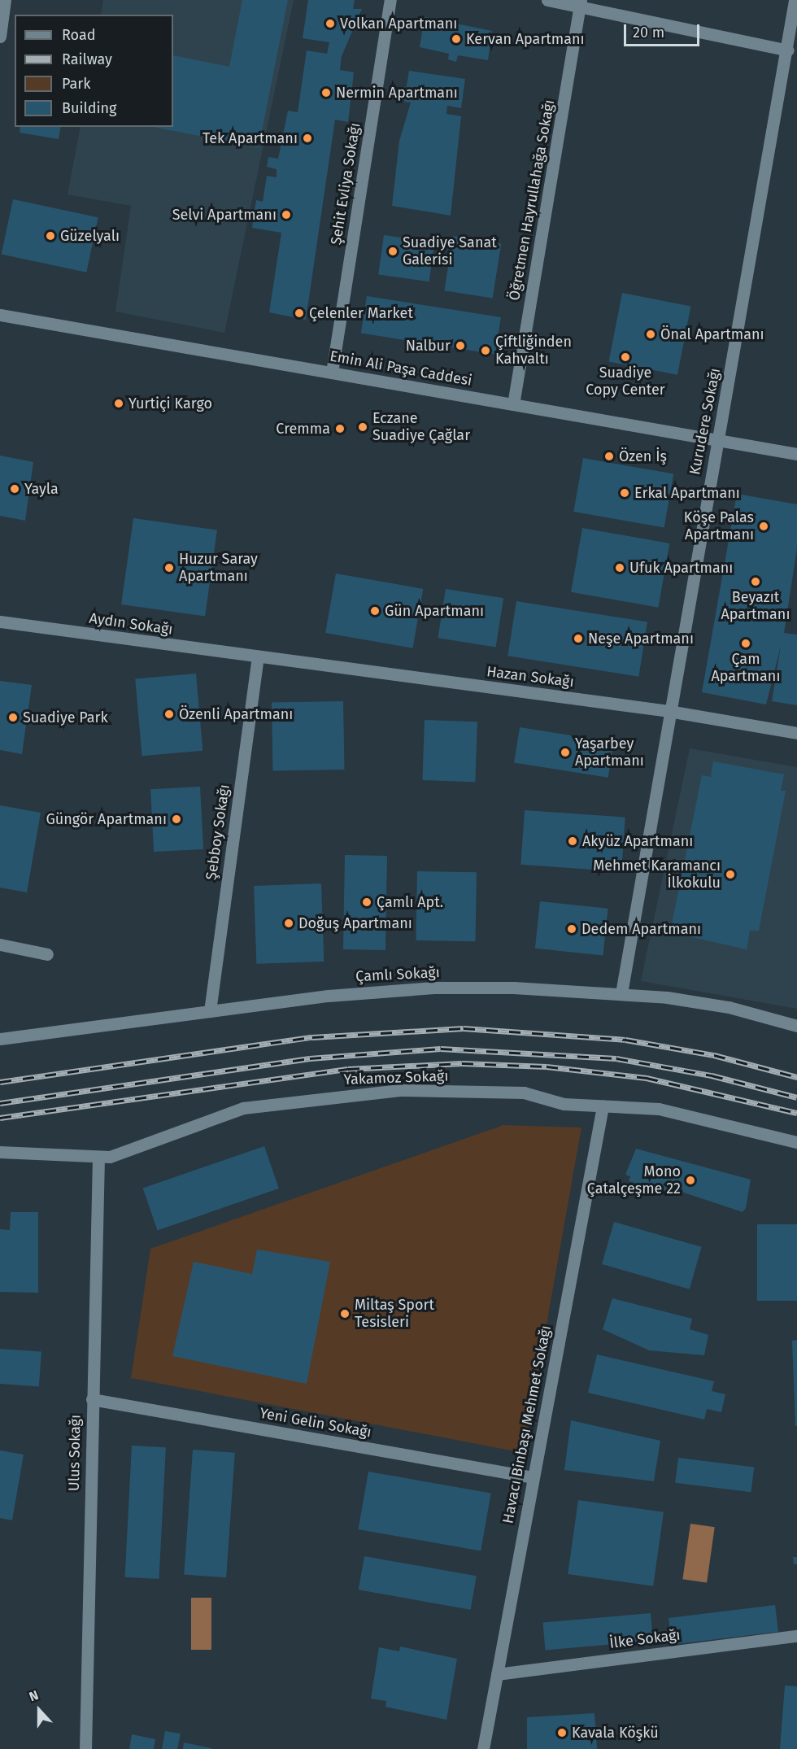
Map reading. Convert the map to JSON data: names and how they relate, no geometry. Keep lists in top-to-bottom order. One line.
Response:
{"streets":{"street":["Şehit Evliya Sokağı","Öğretmen Hayrullahağa Sokağı","Emin Ali Paşa Caddesi","Kurudere Sokağı","Aydın Sokağı","Hazan Sokağı","Şebboy Sokağı","Çamlı Sokağı","Yakamoz Sokağı","Yeni Gelin Sokağı","Havacı Binbaşı Mehmet Sokağı","Ulus Sokağı","İlke Sokağı"]},"crossings":[["Şehit Evliya Sokağı","Emin Ali Paşa Caddesi"],["Öğretmen Hayrullahağa Sokağı","Emin Ali Paşa Caddesi"],["Emin Ali Paşa Caddesi","Kurudere Sokağı"],["Kurudere Sokağı","Hazan Sokağı"],["Kurudere Sokağı","Çamlı Sokağı"],["Aydın Sokağı","Hazan Sokağı"],["Aydın Sokağı","Şebboy Sokağı"],["Hazan Sokağı","Şebboy Sokağı"],["Şebboy Sokağı","Çamlı Sokağı"],["Yakamoz Sokağı","Havacı Binbaşı Mehmet Sokağı"],["Yakamoz Sokağı","Ulus Sokağı"],["Yeni Gelin Sokağı","Havacı Binbaşı Mehmet Sokağı"],["Yeni Gelin Sokağı","Ulus Sokağı"],["Havacı Binbaşı Mehmet Sokağı","İlke Sokağı"]],"places":["Volkan Apartmanı","Kervan Apartmanı","Nermin Apartmanı","Tek Apartmanı","Selvi Apartmanı","Güzelyalı","Suadiye Sanat Galerisi","Çelenler Market","Önal Apartmanı","Nalbur","Çiftliğinden Kahvaltı","Suadiye Copy Center","Yurtiçi Kargo","Eczane Suadiye Çağlar","Cremma","Özen İş","Yayla","Erkal Apartmanı","Köşe Palas Apartmanı","Huzur Saray Apartmanı","Ufuk Apartmanı","Beyazıt Apartmanı","Gün Apartmanı","Neşe Apartmanı","Çam Apartmanı","Özenli Apartmanı","Suadiye Park","Yaşarbey Apartmanı","Güngör Apartmanı","Akyüz Apartmanı","Mehmet Karamancı İlkokulu","Çamlı Apt.","Doğuş Apartmanı","Dedem Apartmanı","Mono Çatalçeşme 22","Miltaş Sport Tesisleri","Kavala Köşkü"],"legend":["Road","Railway","Park","Building"],"scale_bar":"20 m","north":"top"}
